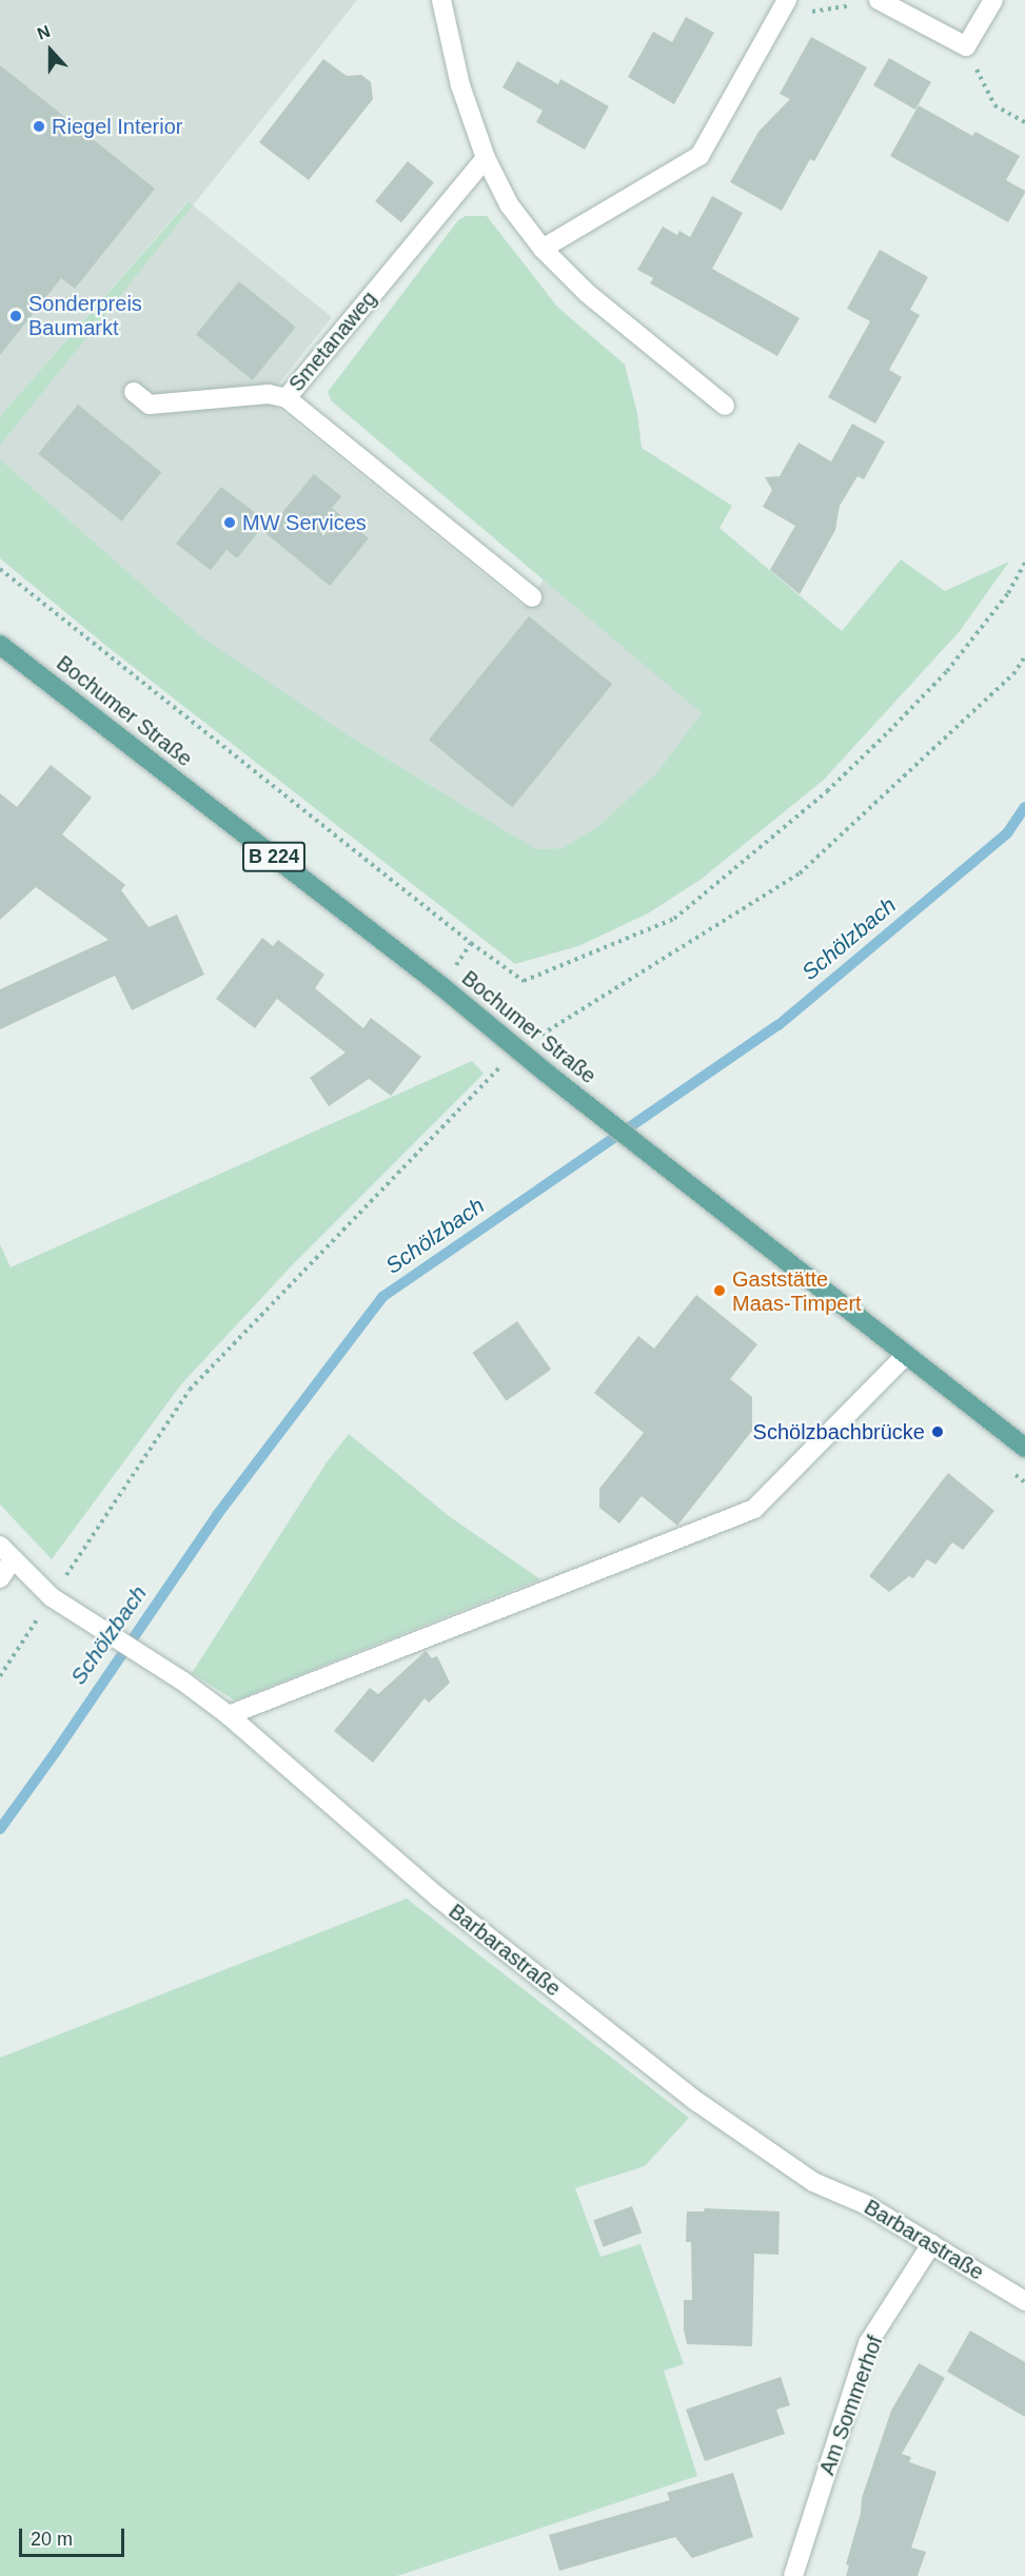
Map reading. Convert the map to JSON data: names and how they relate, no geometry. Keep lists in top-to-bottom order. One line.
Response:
{"streets":{"main road":["Bochumer Straße","B 224"],"street":["Smetanaweg","Barbarastraße","Am Sommerhof"]},"crossings":[["Barbarastraße","Am Sommerhof"]],"water":["Schölzbach"],"places":["Riegel Interior","Sonderpreis Baumarkt","MW Services","Gaststätte Maas-Timpert","Schölzbachbrücke"],"scale_bar":"20 m","north":"top"}
